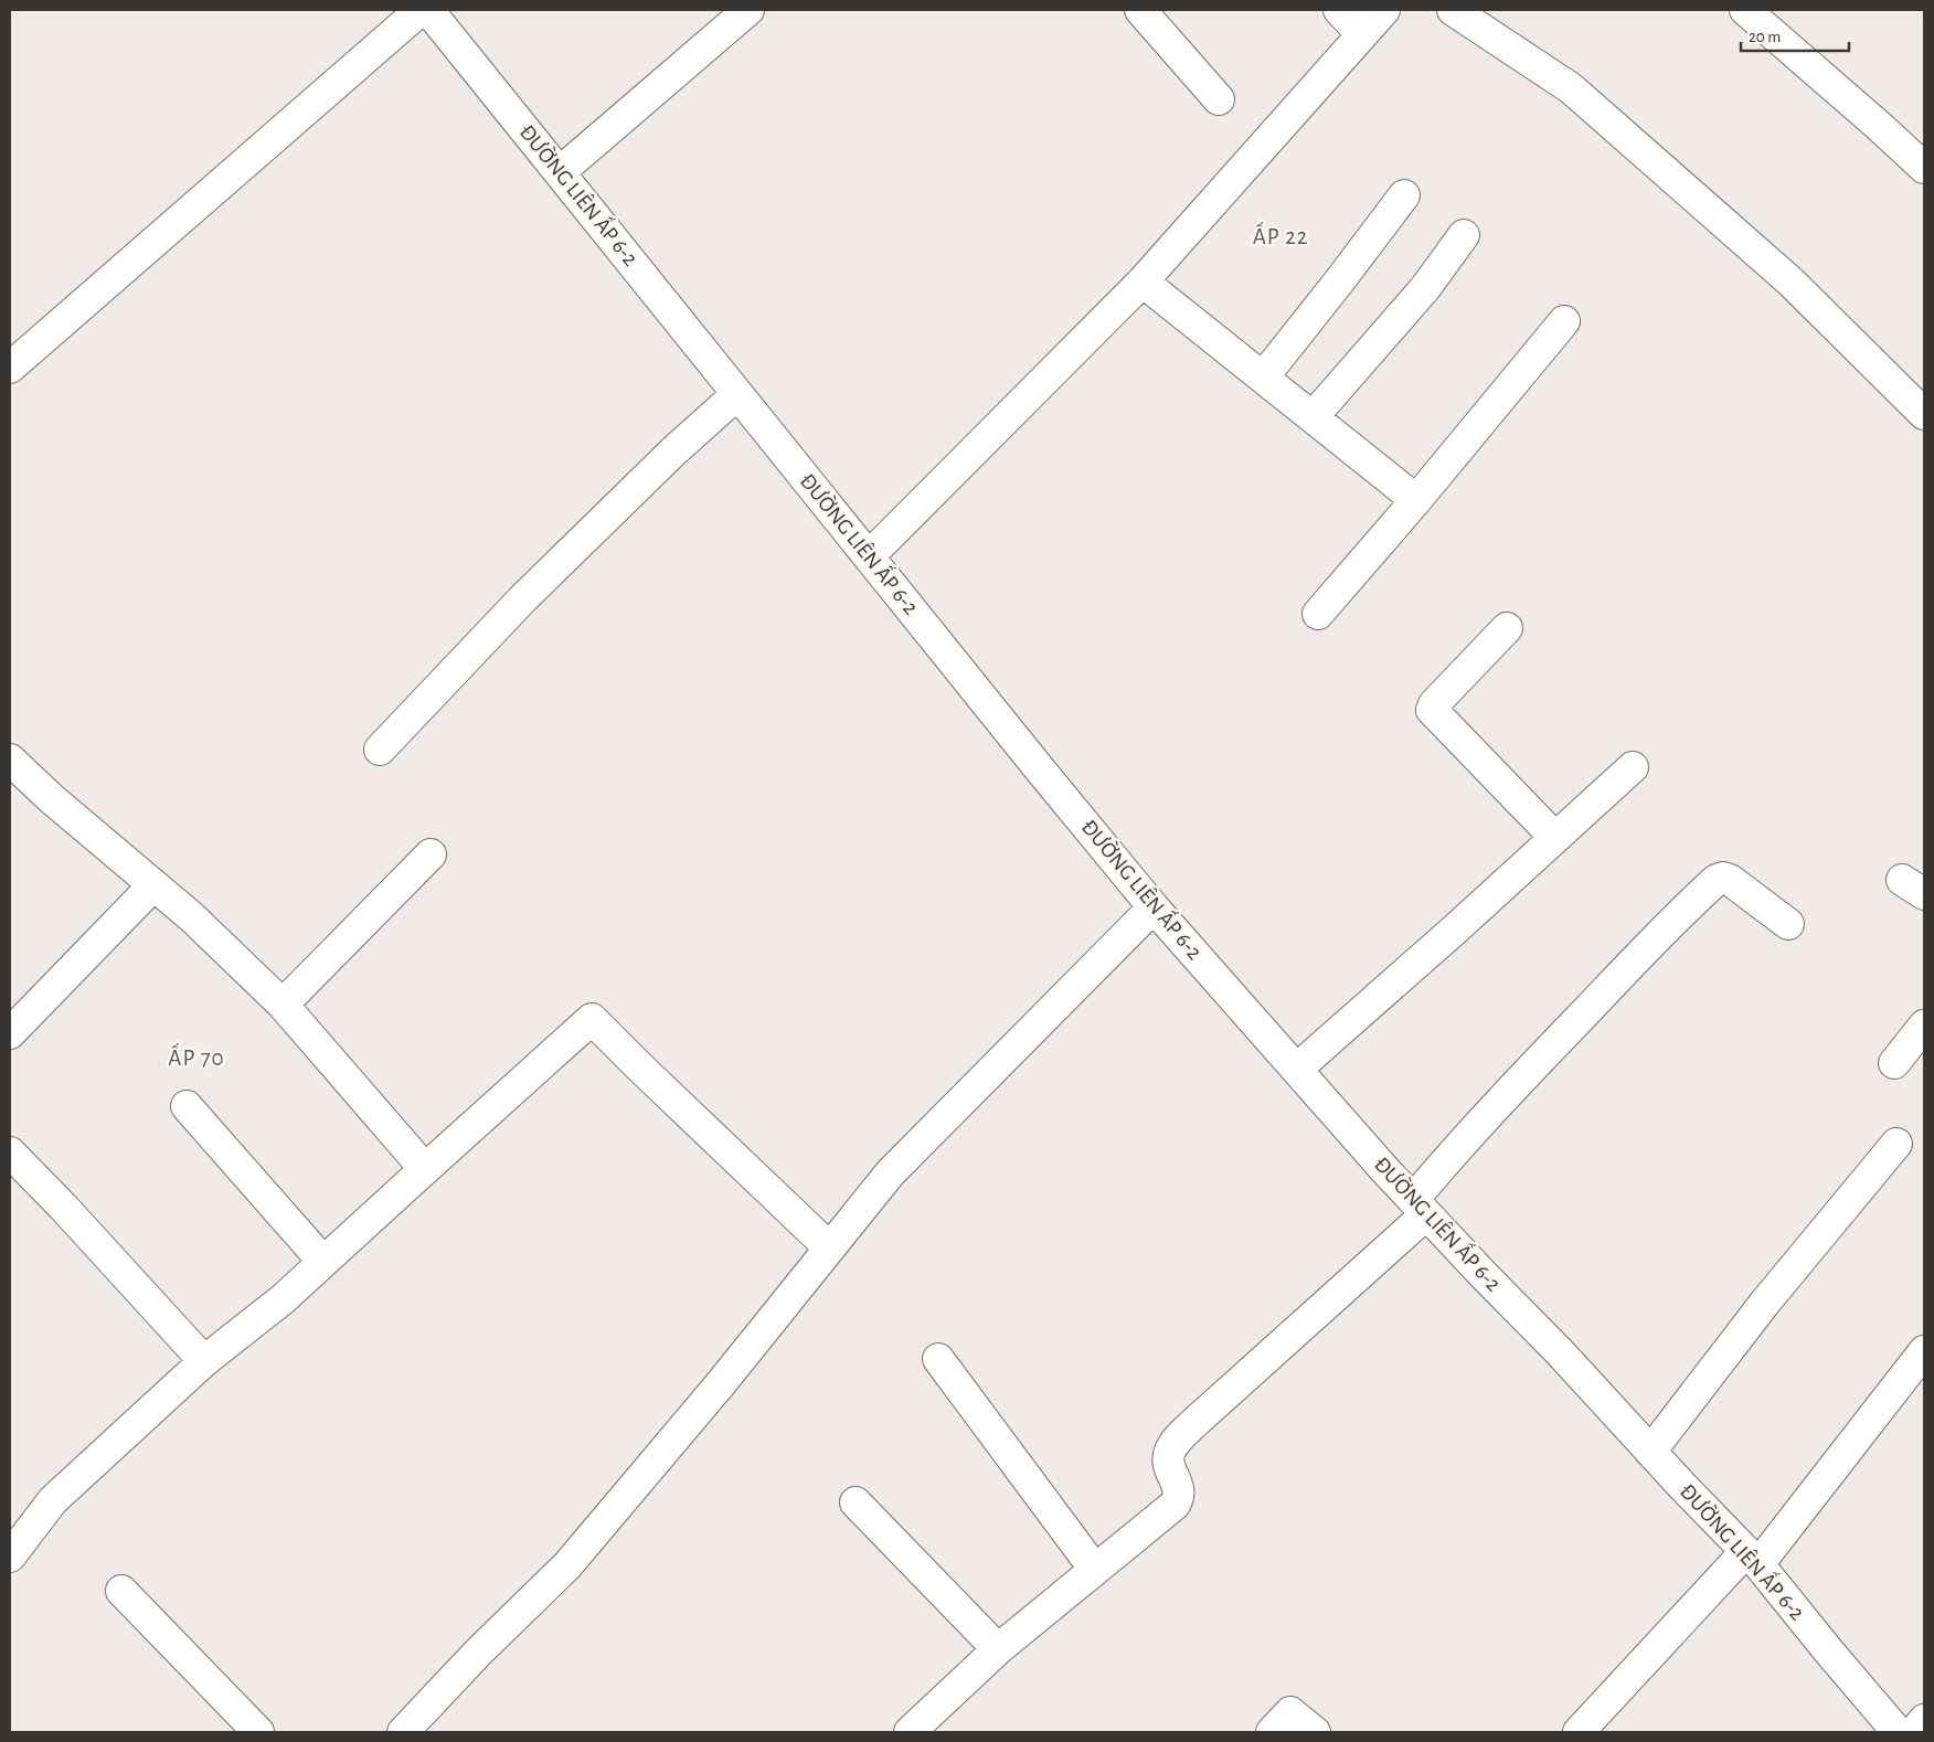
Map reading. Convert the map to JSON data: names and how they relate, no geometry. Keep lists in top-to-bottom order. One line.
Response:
{"streets":{"street":["ĐƯỜNG LIÊN ẤP 6-2"]},"districts":["ẤP 22","ẤP 70"],"scale_bar":"20 m"}
